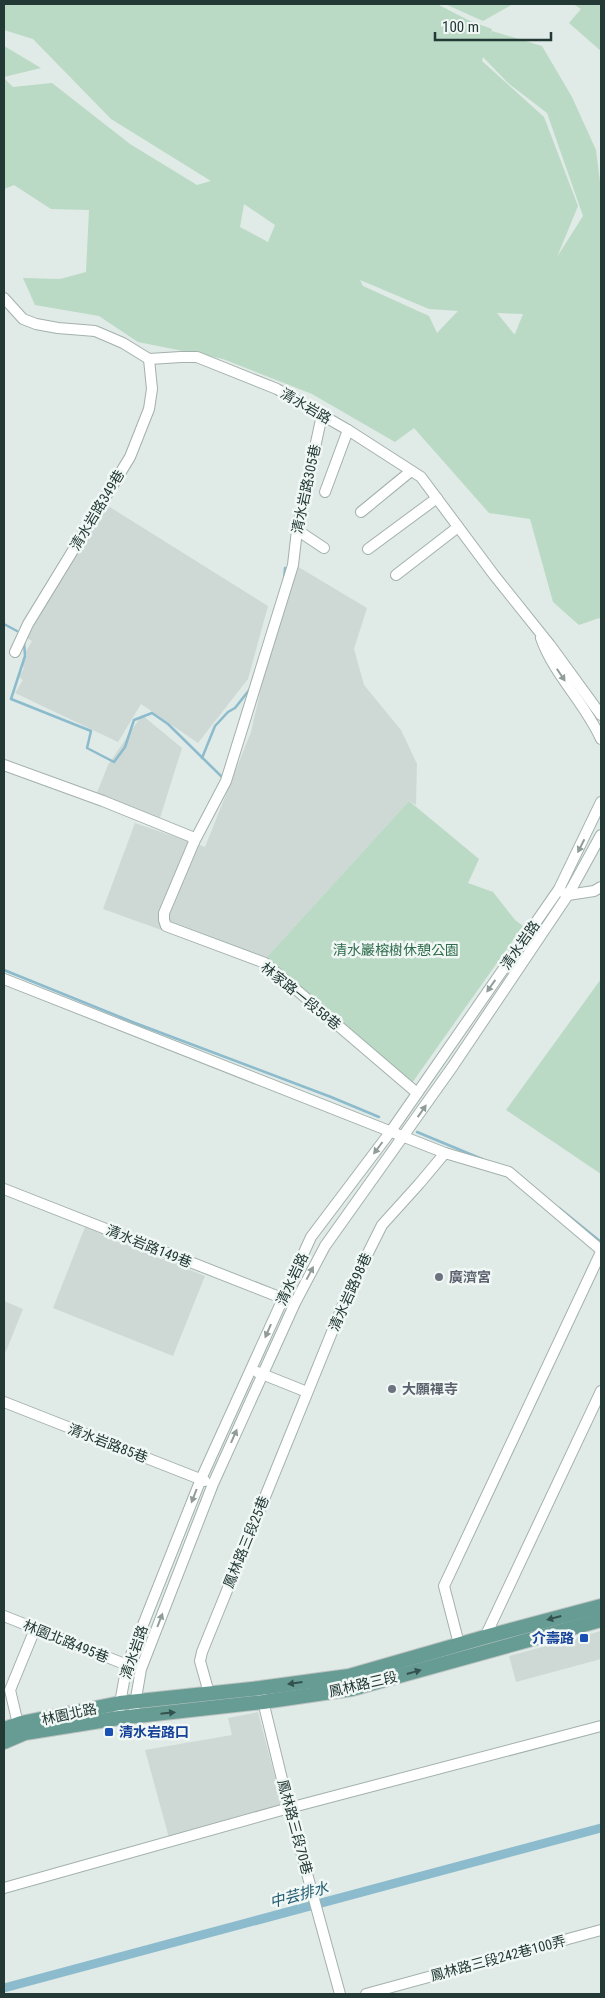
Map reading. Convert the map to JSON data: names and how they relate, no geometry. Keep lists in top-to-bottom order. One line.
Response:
{"streets":{"main road":["鳳林路三段","林園北路"],"street":["清水岩路","清水岩路305巷","清水岩路349巷","林家路一段58巷","清水岩路149巷","清水岩路98巷","清水岩路85巷","鳳林路三段25巷","林園北路495巷","鳳林路三段70巷","鳳林路三段242巷100弄"]},"crossings":[["清水岩路","清水岩路305巷"],["清水岩路","清水岩路349巷"],["清水岩路","林家路一段58巷"],["清水岩路","清水岩路149巷"],["清水岩路","清水岩路85巷"],["清水岩路","林園北路495巷"],["清水岩路","鳳林路三段"],["清水岩路","林園北路"],["清水岩路305巷","林家路一段58巷"],["清水岩路98巷","鳳林路三段25巷"],["鳳林路三段25巷","鳳林路三段"],["鳳林路三段","林園北路"],["鳳林路三段","鳳林路三段70巷"]],"water":["中芸排水"],"parks":["清水巖榕樹休憩公園"],"places":{"other":["廣濟宮","大願禪寺"],"transit":["介壽路","清水岩路口"]},"scale_bar":"100 m"}
